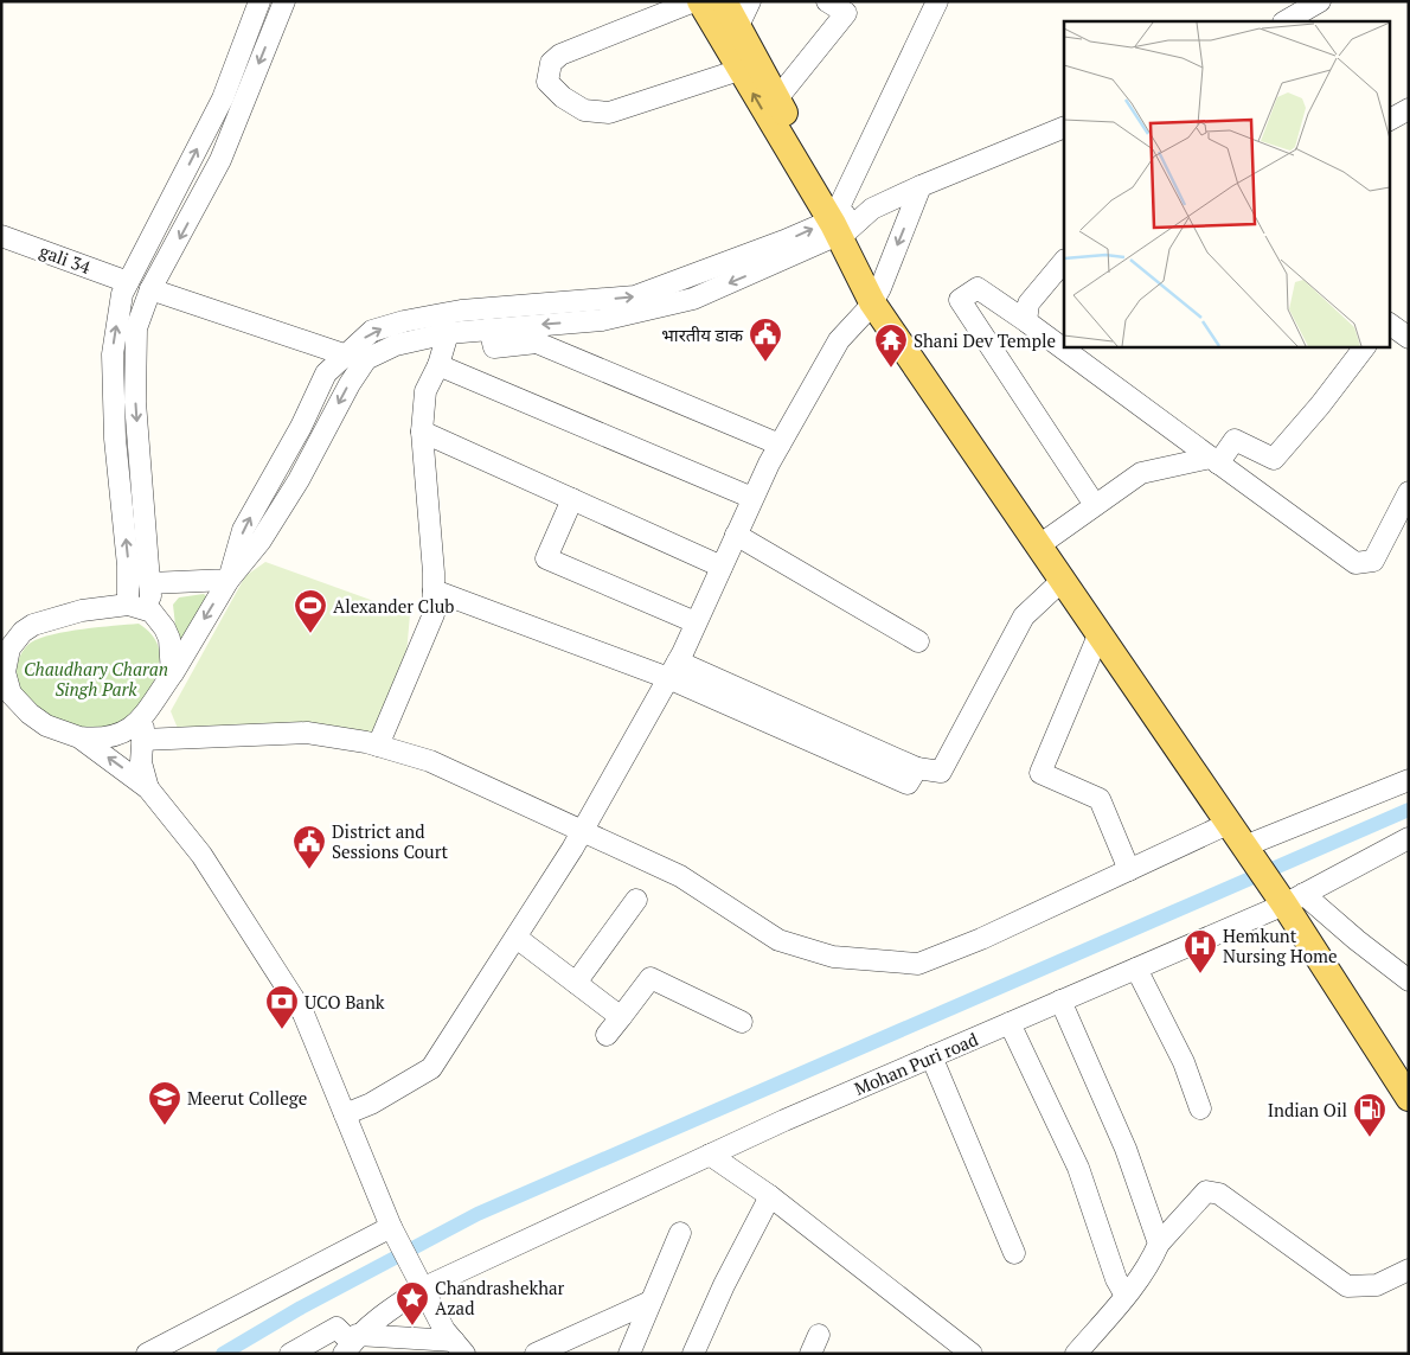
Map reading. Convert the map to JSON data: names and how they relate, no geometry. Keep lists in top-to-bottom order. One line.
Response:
{"streets":{"street":["gali 34","Mohan Puri road"]},"parks":["Chaudhary Charan Singh Park"],"places":{"public building":["भारतीय डाक","District and Sessions Court"],"temple":["Shani Dev Temple"],"sports":["Alexander Club"],"hospital":["Hemkunt Nursing Home"],"bank":["UCO Bank"],"school or university":["Meerut College"],"fuel station":["Indian Oil"],"place":["Chandrashekhar Azad"]}}
